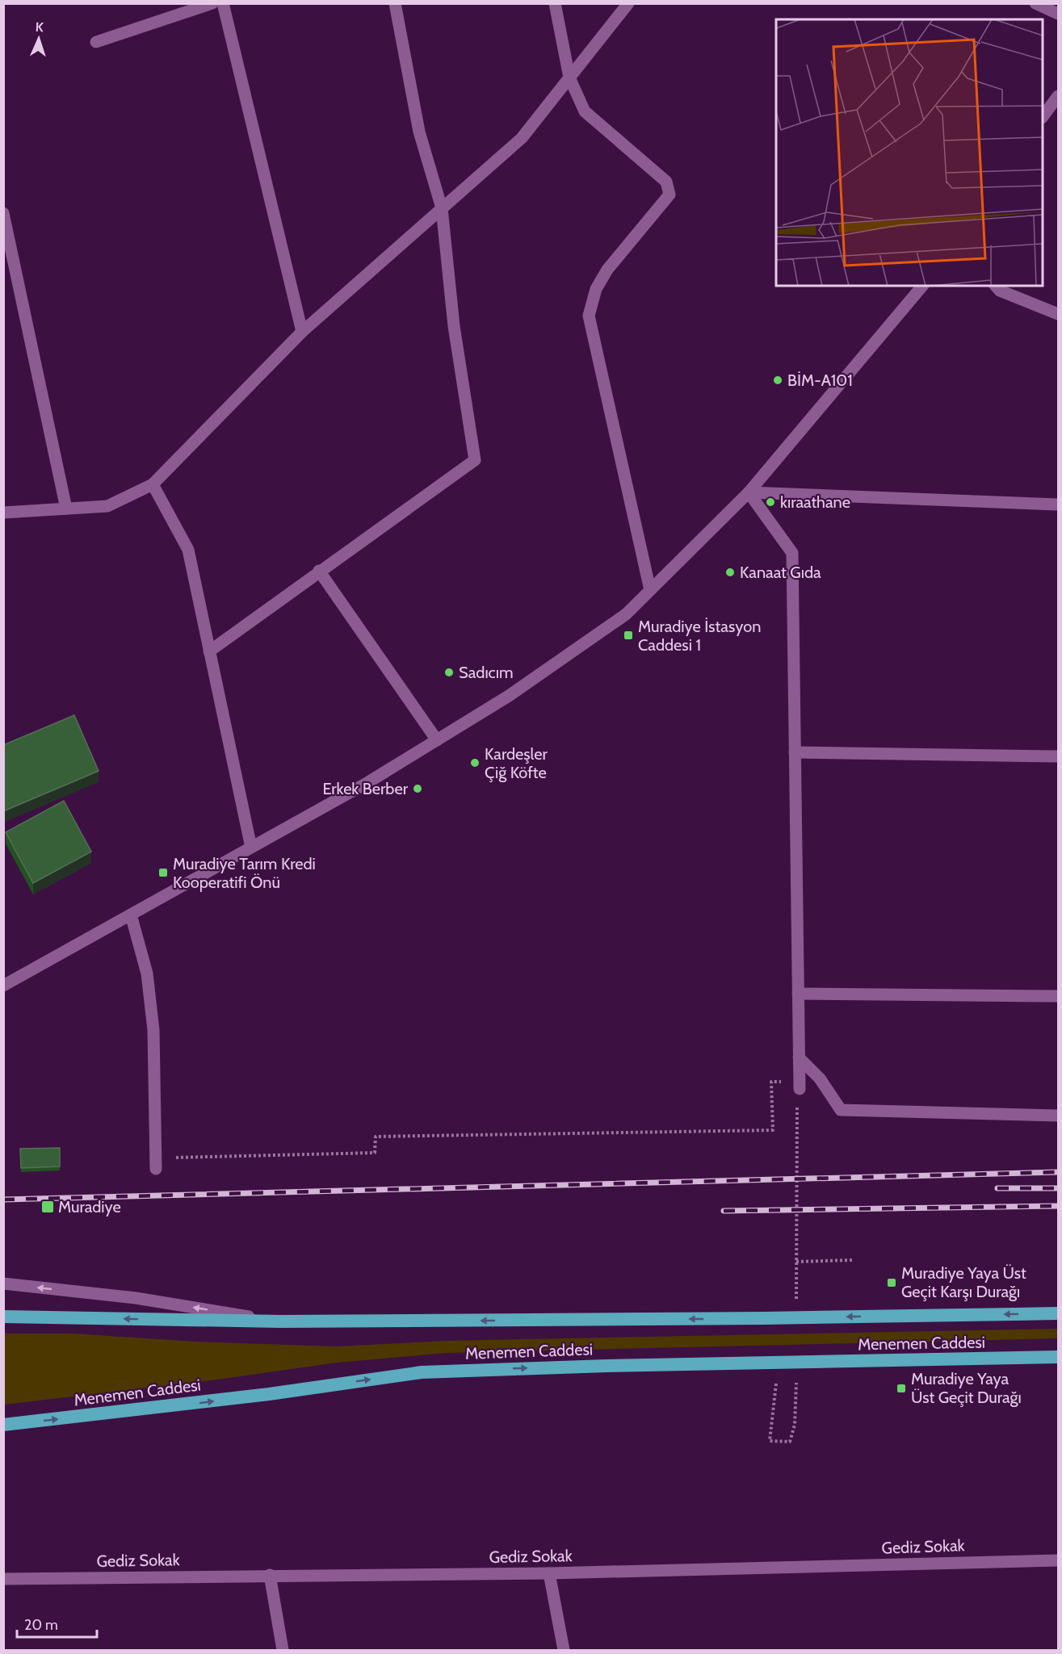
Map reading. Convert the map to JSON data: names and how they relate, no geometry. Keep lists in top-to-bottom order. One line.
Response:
{"streets":{"highway":["Menemen Caddesi"],"street":["Gediz Sokak"]},"places":{"other":["BİM-A101","kıraathane","Kanaat Gıda","Sadıcım","Kardeşler Çiğ Köfte","Erkek Berber"],"transit":["Muradiye İstasyon Caddesi 1","Muradiye Tarım Kredi Kooperatifi Önü","Muradiye","Muradiye Yaya Üst Geçit Karşı Durağı","Muradiye Yaya Üst Geçit Durağı"]},"scale_bar":"20 m","north":"top"}
